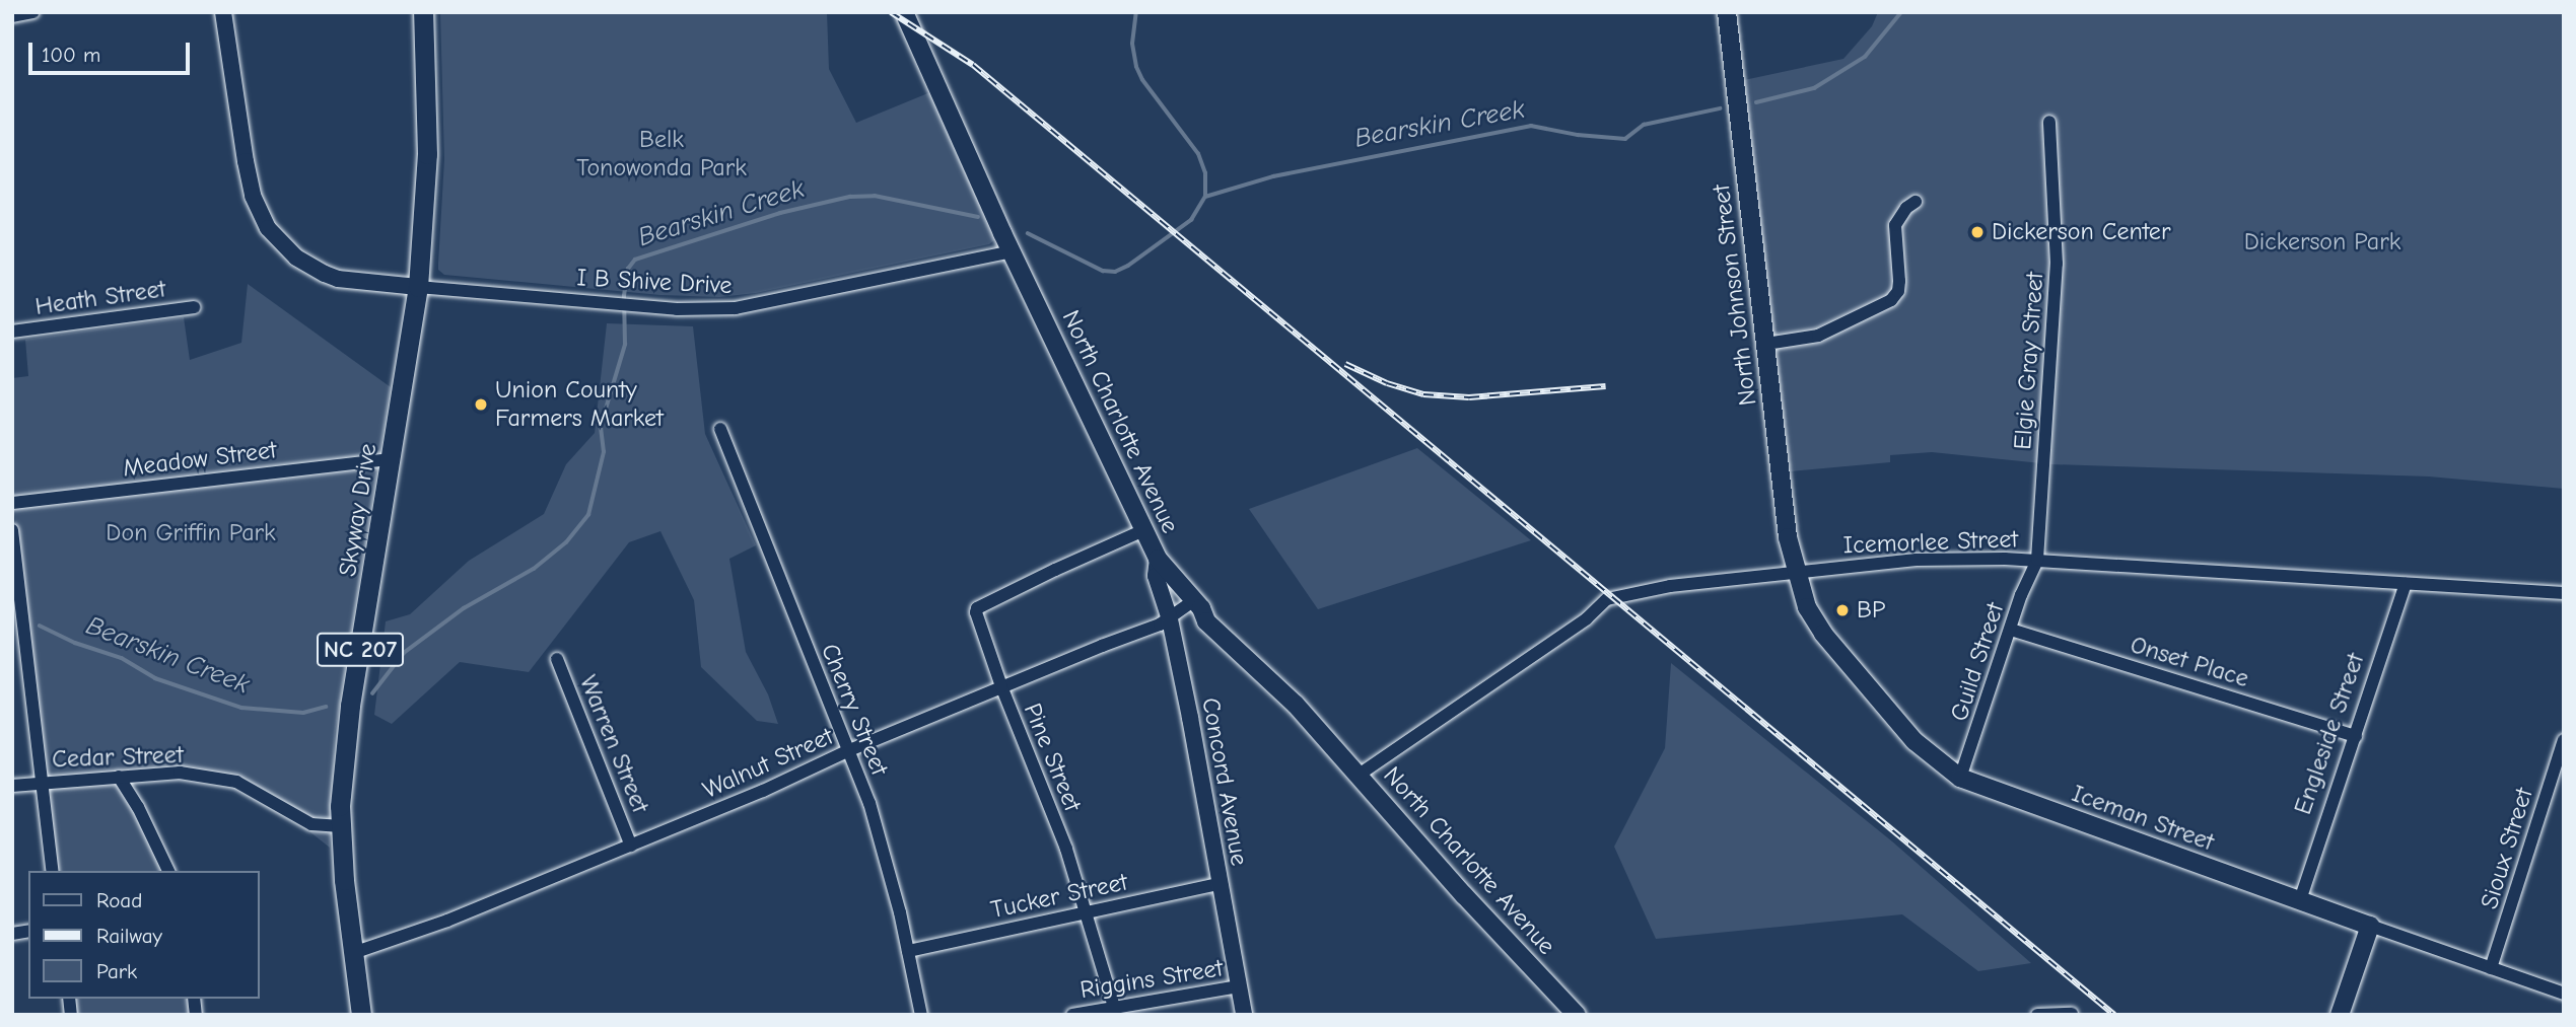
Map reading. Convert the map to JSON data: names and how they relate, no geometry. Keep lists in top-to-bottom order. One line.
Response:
{"streets":{"main road":["North Johnson Street","North Charlotte Avenue","Skyway Drive","NC 207","Iceman Street"],"street":["I B Shive Drive","Heath Street","Elgie Gray Street","Meadow Street","Icemorlee Street","Guild Street","Onset Place","Cherry Street","Engleside Street","Warren Street","Cedar Street","Pine Street","Walnut Street","Concord Avenue","Sioux Street","Tucker Street","Riggins Street"]},"crossings":[["I B Shive Drive","North Charlotte Avenue"],["I B Shive Drive","Skyway Drive"],["North Johnson Street","Icemorlee Street"],["North Johnson Street","Iceman Street"],["Elgie Gray Street","Icemorlee Street"],["Elgie Gray Street","Guild Street"],["North Charlotte Avenue","Icemorlee Street"],["North Charlotte Avenue","Pine Street"],["North Charlotte Avenue","Walnut Street"],["North Charlotte Avenue","Concord Avenue"],["Meadow Street","Skyway Drive"],["Skyway Drive","Cedar Street"],["Skyway Drive","Walnut Street"],["Icemorlee Street","Guild Street"],["Icemorlee Street","Engleside Street"],["Icemorlee Street","Iceman Street"],["Guild Street","Onset Place"],["Guild Street","Iceman Street"],["Onset Place","Engleside Street"],["Cherry Street","Walnut Street"],["Cherry Street","Tucker Street"],["Engleside Street","Iceman Street"],["Warren Street","Walnut Street"],["Pine Street","Walnut Street"],["Pine Street","Tucker Street"],["Pine Street","Riggins Street"],["Walnut Street","Concord Avenue"],["Concord Avenue","Tucker Street"],["Concord Avenue","Riggins Street"],["Iceman Street","Sioux Street"]],"water":["Bearskin Creek"],"parks":["Belk Tonowonda Park","Dickerson Park","Don Griffin Park"],"places":["Dickerson Center","Union County Farmers Market","BP"],"legend":["Road","Railway","Park"],"scale_bar":"100 m"}
